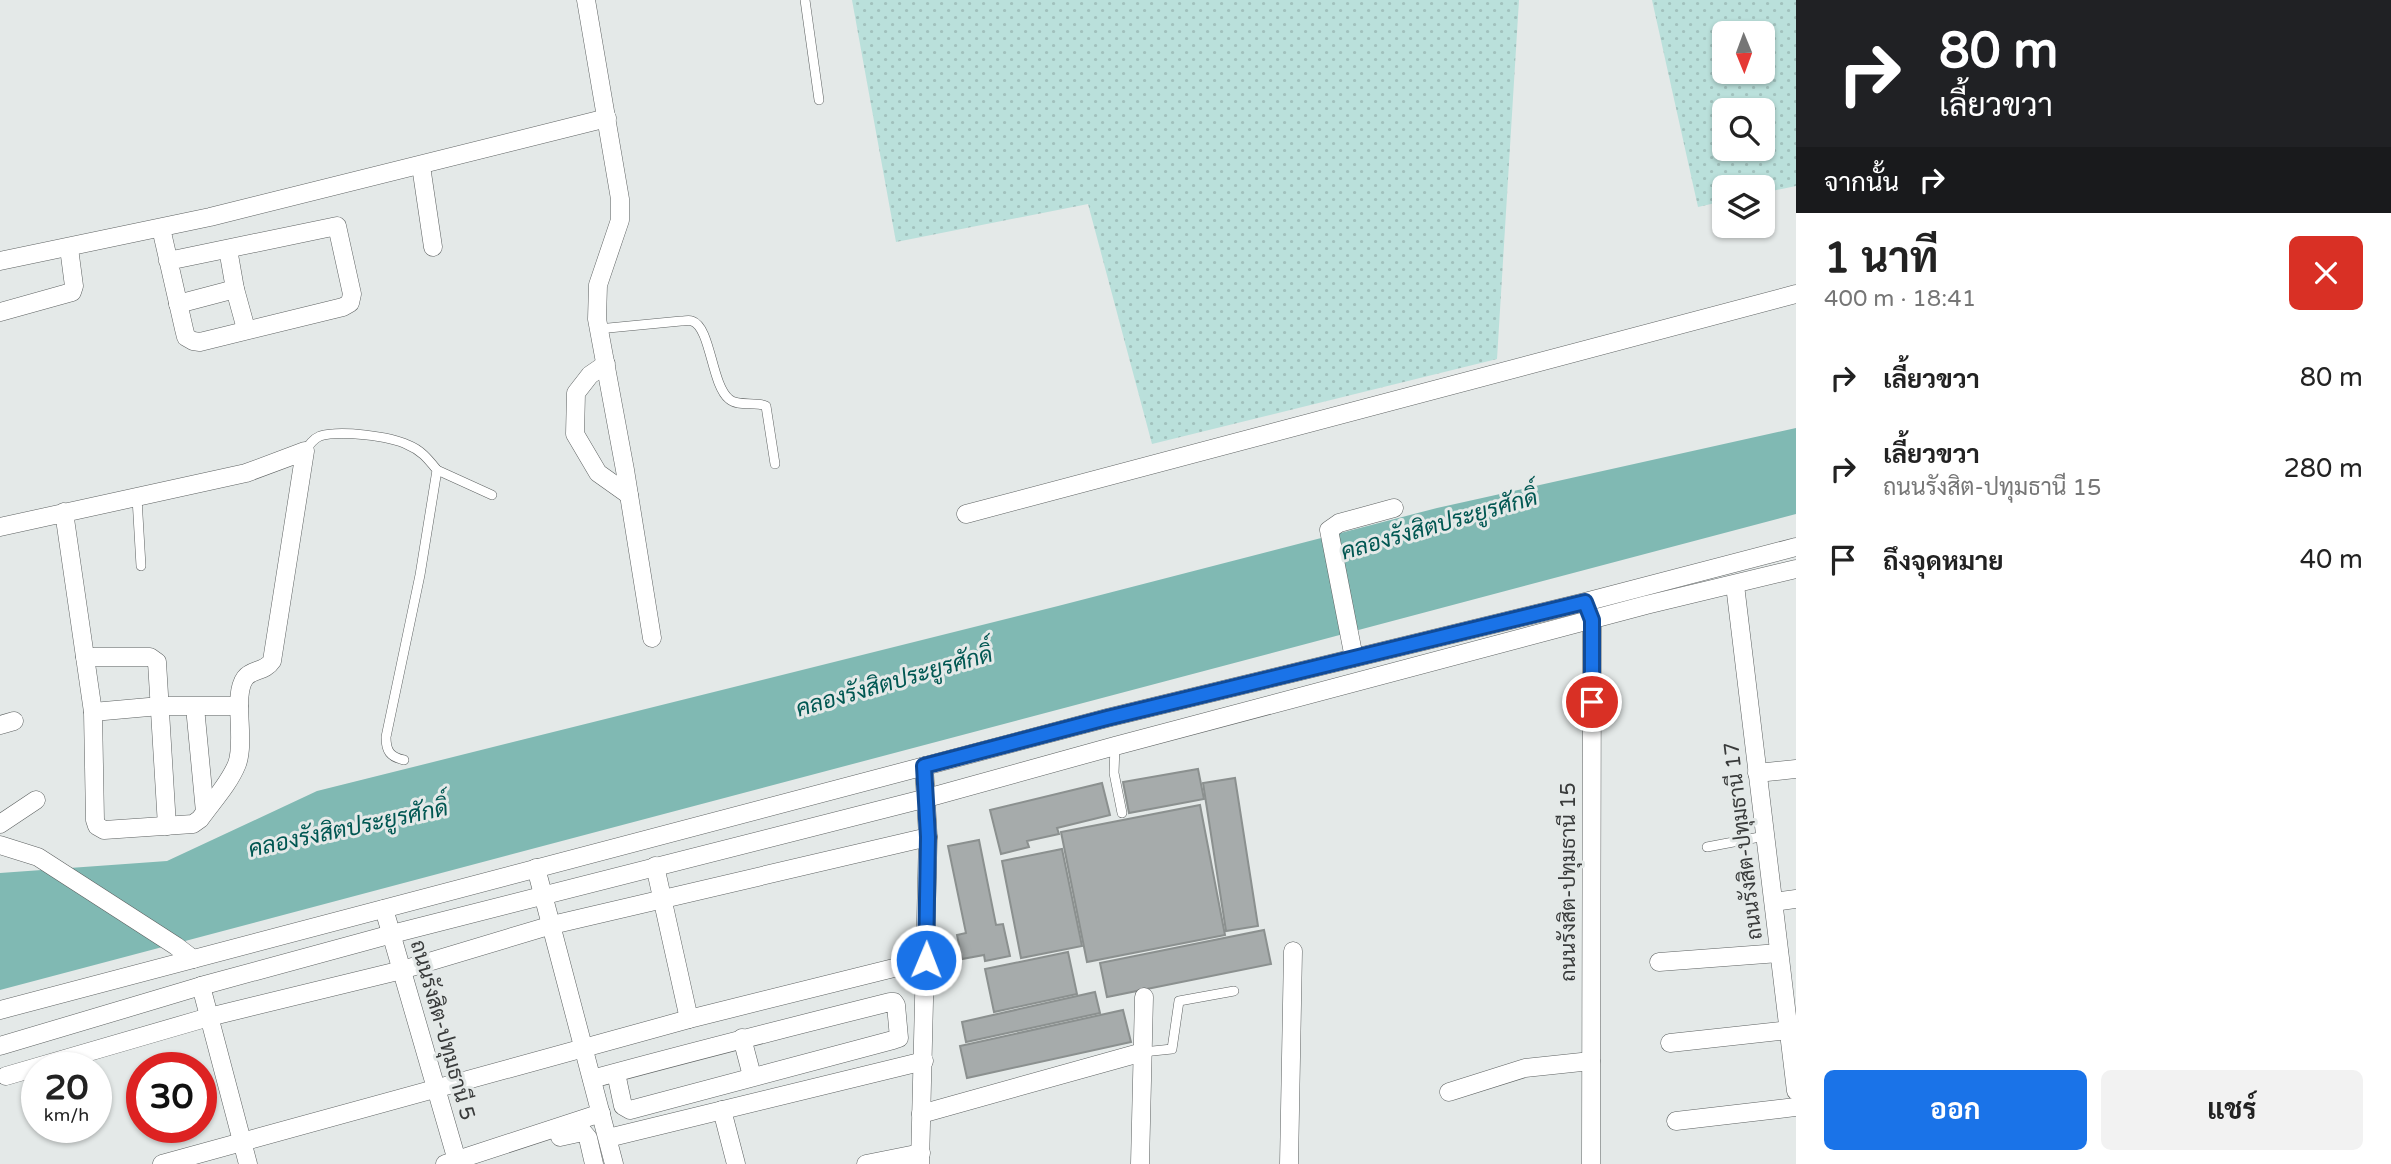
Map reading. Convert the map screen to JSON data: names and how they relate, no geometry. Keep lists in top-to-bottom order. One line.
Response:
{"streets":{"street":["ถนนรังสิต-ปทุมธานี 17","ถนนรังสิต-ปทุมธานี 15","ถนนรังสิต-ปทุมธานี 5"]},"water":["คลองรังสิตประยูรศักดิ์"],"north":"bottom","page":{"turn":["80 m","เลี้ยวขวา"],"then":"จากนั้น","heading":["1 นาที","400 m · 18:41"],"list":[{"name":"เลี้ยวขวา","value":"80 m"},{"name":"เลี้ยวขวา","note":"ถนนรังสิต-ปทุมธานี 15","value":"280 m"},{"name":"ถึงจุดหมาย","value":"40 m"}],"speed":"20 km/h","limit":"30","buttons":["ออก","แชร์"]}}
